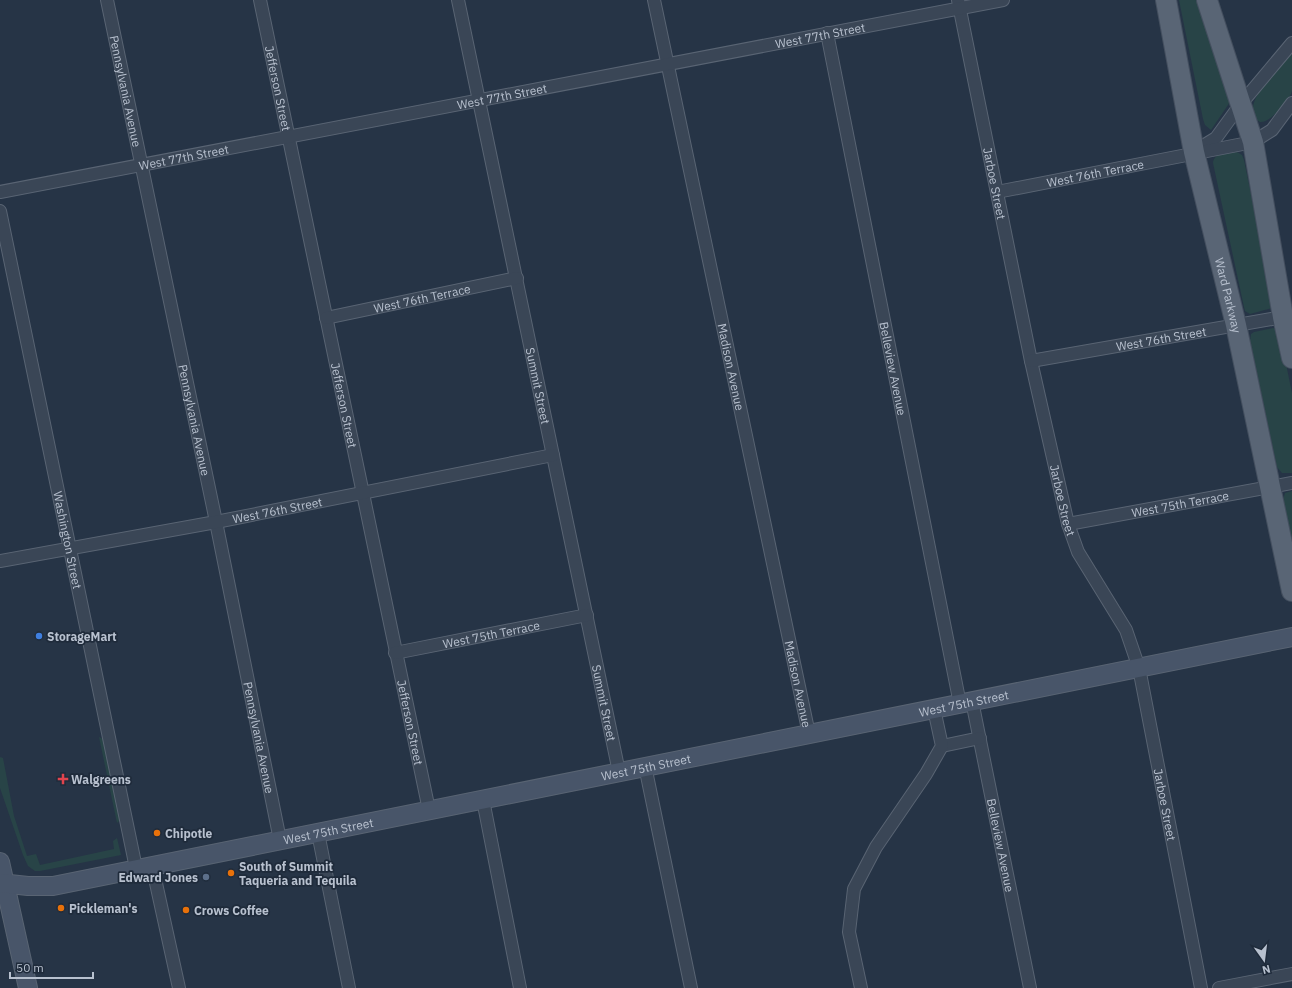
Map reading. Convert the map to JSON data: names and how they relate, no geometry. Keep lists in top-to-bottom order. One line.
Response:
{"streets":{"main road":["Ward Parkway","West 75th Street"],"street":["West 77th Street","Jefferson Street","Pennsylvania Avenue","West 76th Terrace","Jarboe Street","West 76th Street","Madison Avenue","Belleview Avenue","Summit Street","West 75th Terrace","Washington Street"]},"crossings":[["West 77th Street","Jefferson Street"],["West 77th Street","Pennsylvania Avenue"],["West 77th Street","Jarboe Street"],["West 77th Street","Madison Avenue"],["West 77th Street","Belleview Avenue"],["West 77th Street","Summit Street"],["Jefferson Street","West 76th Terrace"],["Jefferson Street","West 76th Street"],["Jefferson Street","West 75th Terrace"],["Jefferson Street","West 75th Street"],["Pennsylvania Avenue","West 76th Street"],["Pennsylvania Avenue","West 75th Street"],["West 76th Terrace","Jarboe Street"],["West 76th Terrace","Ward Parkway"],["West 76th Terrace","Summit Street"],["Jarboe Street","West 76th Street"],["Jarboe Street","West 75th Terrace"],["Jarboe Street","West 75th Street"],["Ward Parkway","West 76th Street"],["Ward Parkway","West 75th Terrace"],["West 76th Street","Summit Street"],["West 76th Street","Washington Street"],["Madison Avenue","West 75th Street"],["Belleview Avenue","West 75th Street"],["Summit Street","West 75th Terrace"],["Summit Street","West 75th Street"],["Washington Street","West 75th Street"]],"places":{"other":["StorageMart","Chipotle","South of Summit Taqueria and Tequila","Edward Jones","Pickleman's","Crows Coffee"],"health":["Walgreens"]},"scale_bar":"50 m","north":"bottom"}
